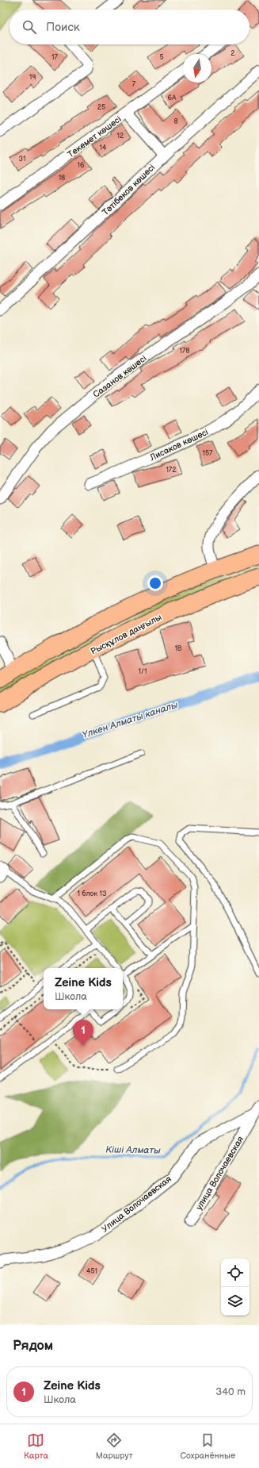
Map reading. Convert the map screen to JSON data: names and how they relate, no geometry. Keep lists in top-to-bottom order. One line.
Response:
{"streets":{"main road":["Рысқұлов даңғылы"],"street":["Текемет көшесі","Тәтібеков көшесі","Сазанов көшесі","Лисаков көшесі","улица Волочаевская","Улица Волочаевская"]},"crossings":[["улица Волочаевская","Улица Волочаевская"]],"water":["Үлкен Алматы каналы","Кіші Алматы"],"house_numbers":["2","17","5","19","7","6А","25","8","12","14","31","16","18","178","157","172","1В","1/1","1 блок 13","451"],"north":"bottom","page":{"search":"Поиск","popup":["Zeine Kids","Школа"],"pins":"1","heading":"Рядом","list":[{"mark":"1","name":"Zeine Kids","note":"Школа","value":"340 m"}],"nav":["Карта","Маршрут","Сохранённые"]}}
